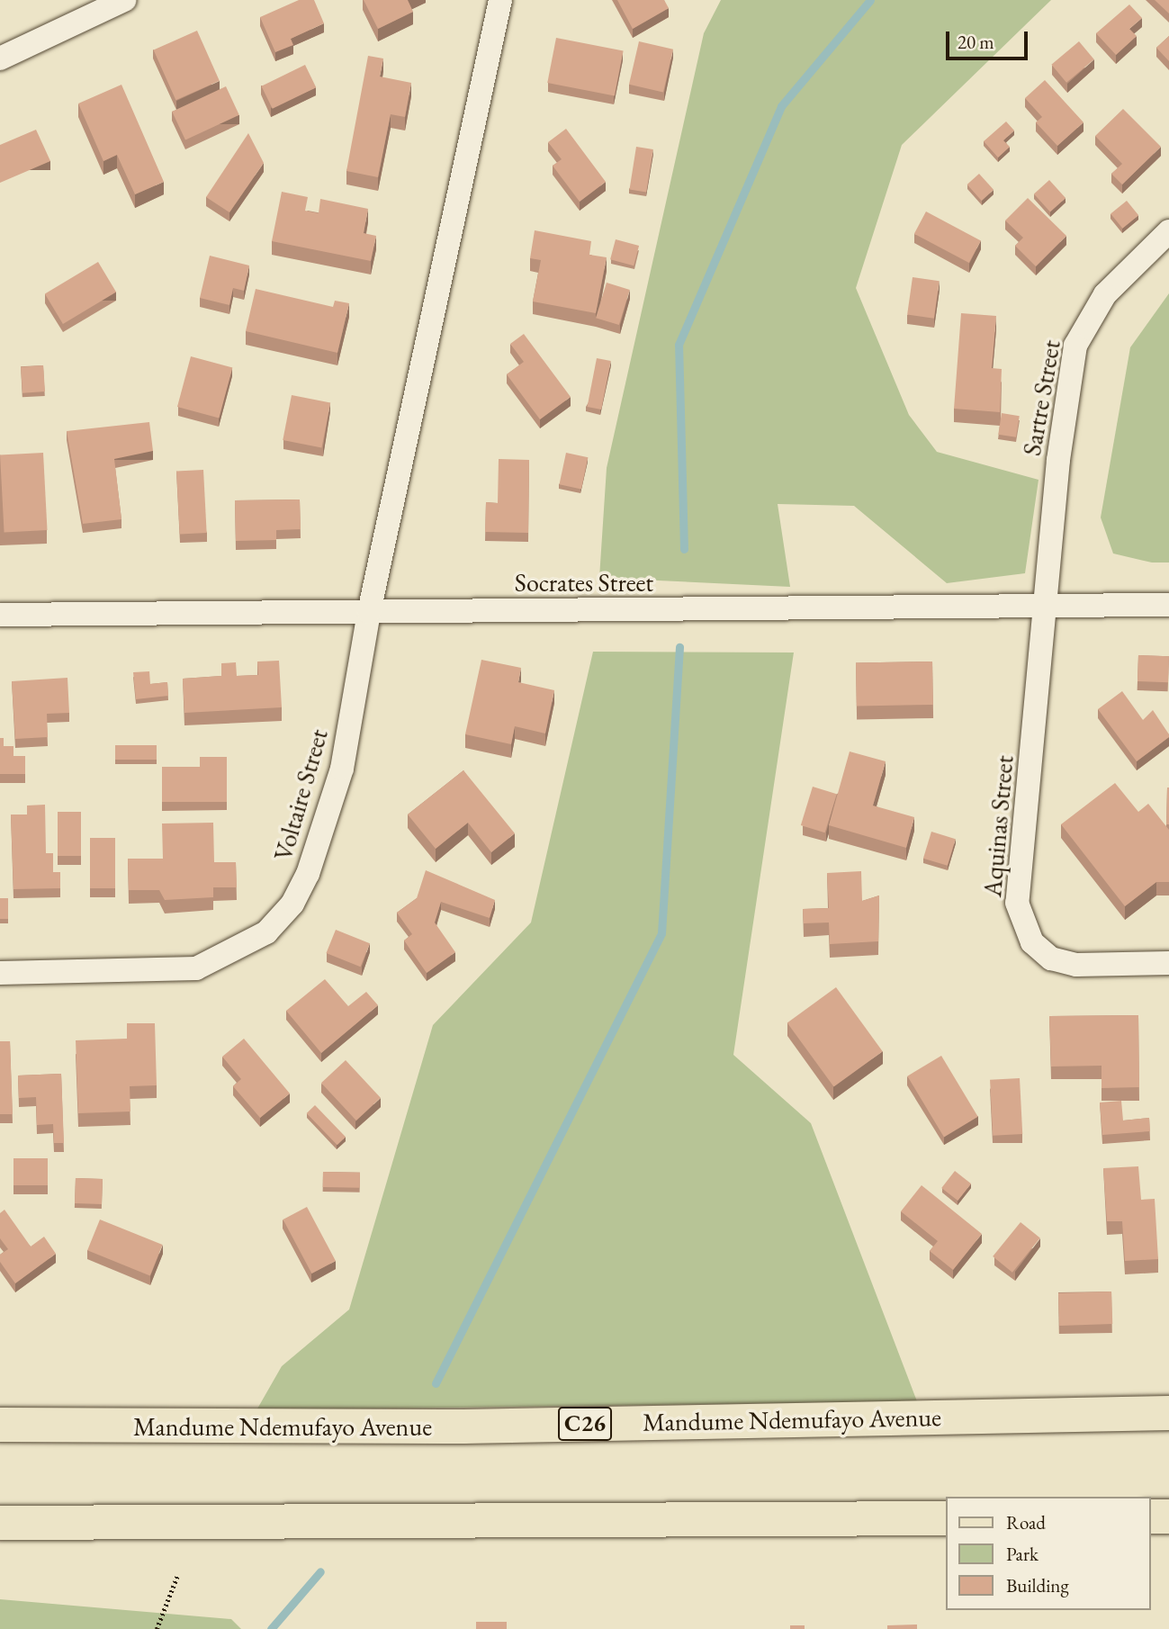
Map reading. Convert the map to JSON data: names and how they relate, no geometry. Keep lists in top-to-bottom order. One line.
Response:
{"streets":{"main road":["Mandume Ndemufayo Avenue","C26"],"street":["Sartre Street","Socrates Street","Voltaire Street","Aquinas Street"]},"crossings":[["Sartre Street","Socrates Street"],["Sartre Street","Aquinas Street"],["Socrates Street","Voltaire Street"],["Socrates Street","Aquinas Street"]],"legend":["Road","Park","Building"],"scale_bar":"20 m"}
